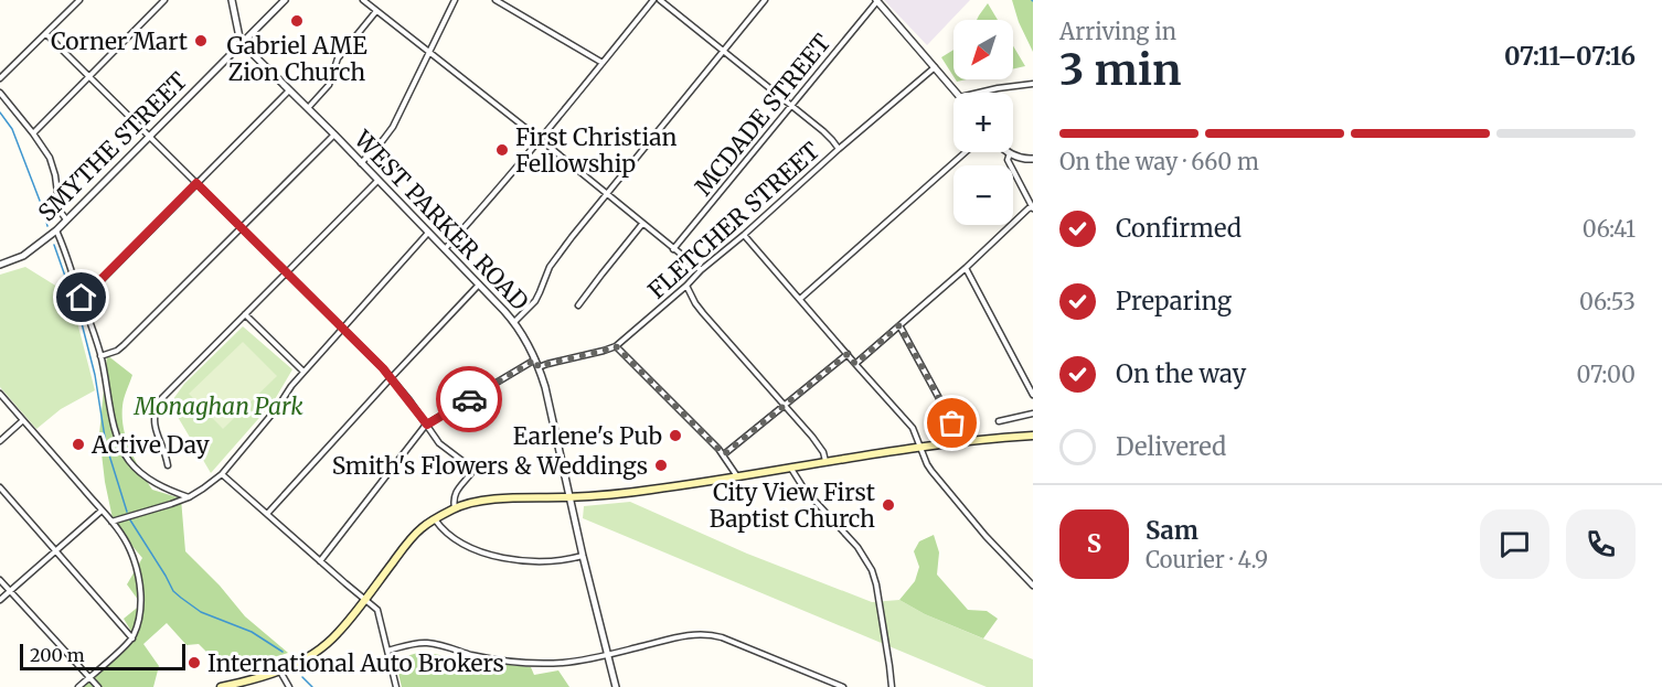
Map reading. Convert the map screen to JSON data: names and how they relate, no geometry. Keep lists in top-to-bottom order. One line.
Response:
{"streets":{"street":["MCDADE STREET","SMYTHE STREET","WEST PARKER ROAD","FLETCHER STREET"]},"crossings":[["SMYTHE STREET","WEST PARKER ROAD"],["WEST PARKER ROAD","FLETCHER STREET"]],"parks":["Monaghan Park"],"places":["Gabriel AME Zion Church","Corner Mart","First Christian Fellowship","Earlene's Pub","Active Day","Smith's Flowers & Weddings","City View First Baptist Church","International Auto Brokers"],"scale_bar":"200 m","north":"bottom left","page":{"heading":["3 min","Arriving in","07:11–07:16"],"panel":["Sam","Courier · 4.9"],"map_buttons":["+","−"],"bar":"On the way · 660 m","list":[["Confirmed","06:41"],["Preparing","06:53"],["On the way","07:00"],"Delivered"],"round":"S","scale":"200 m"}}
